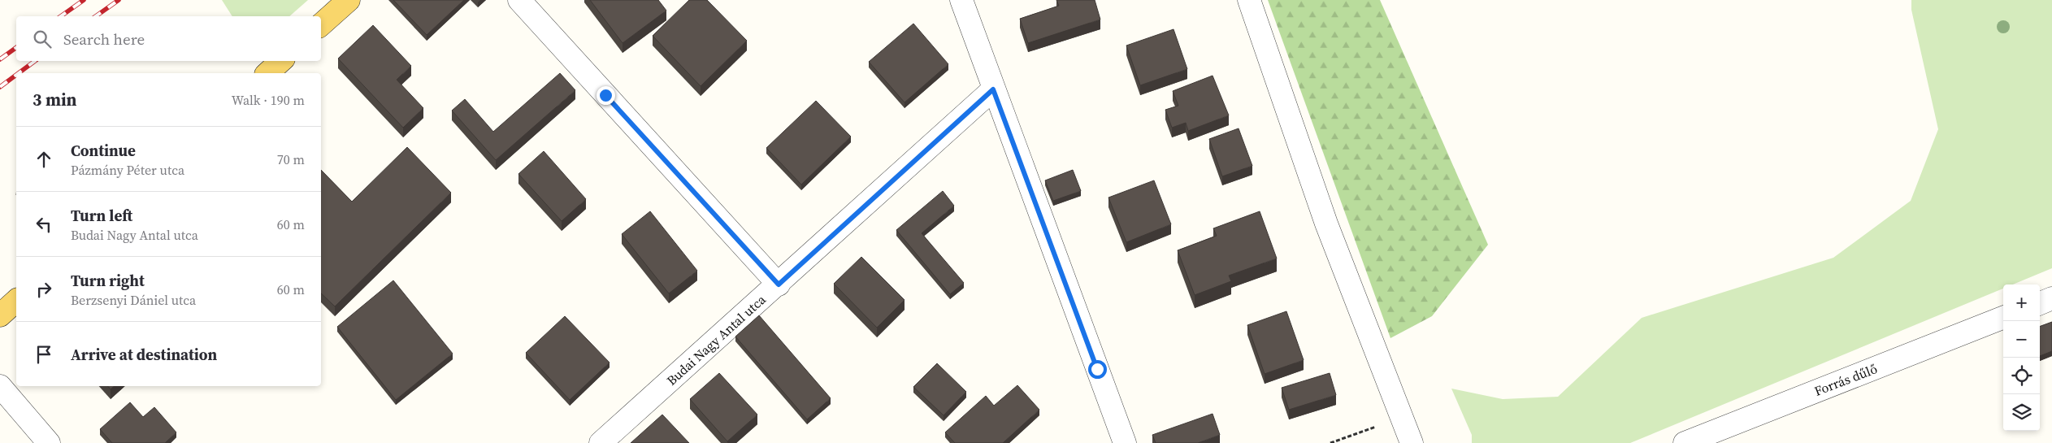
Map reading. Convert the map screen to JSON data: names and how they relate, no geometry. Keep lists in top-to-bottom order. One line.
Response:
{"streets":{"street":["Budai Nagy Antal utca","Forrás dűlő"]},"page":{"search":"Search here","heading":["3 min","Walk · 190 m"],"list":[["Continue","Pázmány Péter utca","70 m"],["Turn left","Budai Nagy Antal utca","60 m"],["Turn right","Berzsenyi Dániel utca","60 m"],"Arrive at destination"],"map_buttons":["+","−"]}}
